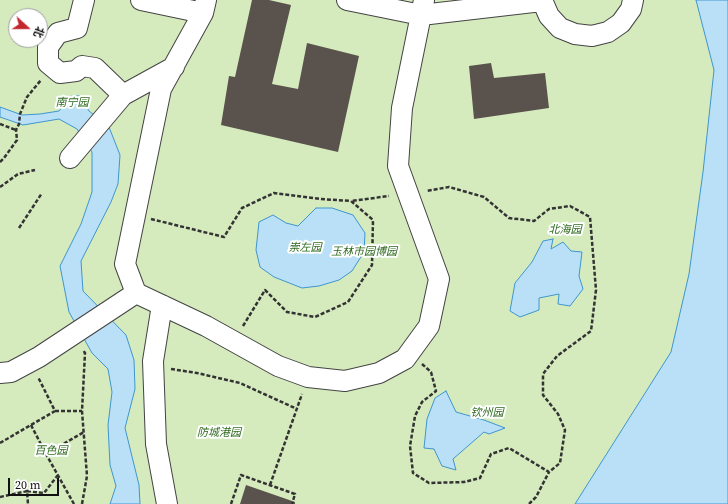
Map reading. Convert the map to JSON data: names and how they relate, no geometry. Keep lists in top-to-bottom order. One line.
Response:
{"parks":["南宁园","北海园","崇左园","玉林市园博园","钦州园","防城港园","百色园"],"scale_bar":"20 m","north":"right"}
